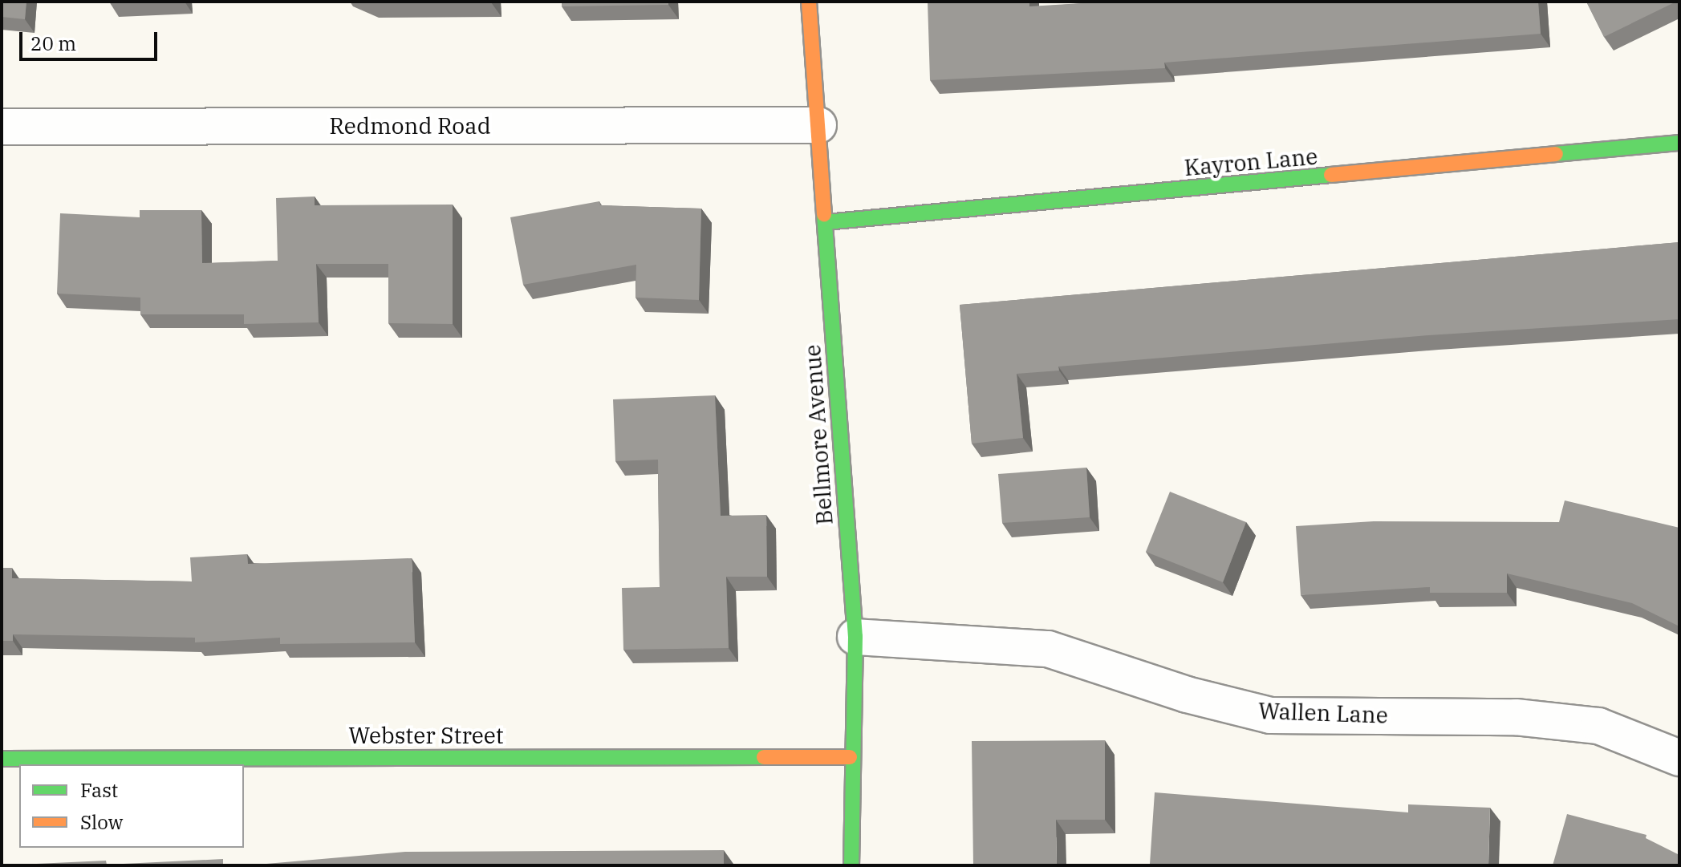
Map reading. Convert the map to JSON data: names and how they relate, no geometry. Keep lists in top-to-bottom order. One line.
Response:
{"streets":{"street":["Redmond Road","Kayron Lane","Bellmore Avenue","Wallen Lane","Webster Street"]},"crossings":[["Redmond Road","Bellmore Avenue"],["Kayron Lane","Bellmore Avenue"],["Bellmore Avenue","Wallen Lane"],["Bellmore Avenue","Webster Street"]],"legend":["Fast","Slow"],"scale_bar":"20 m"}
